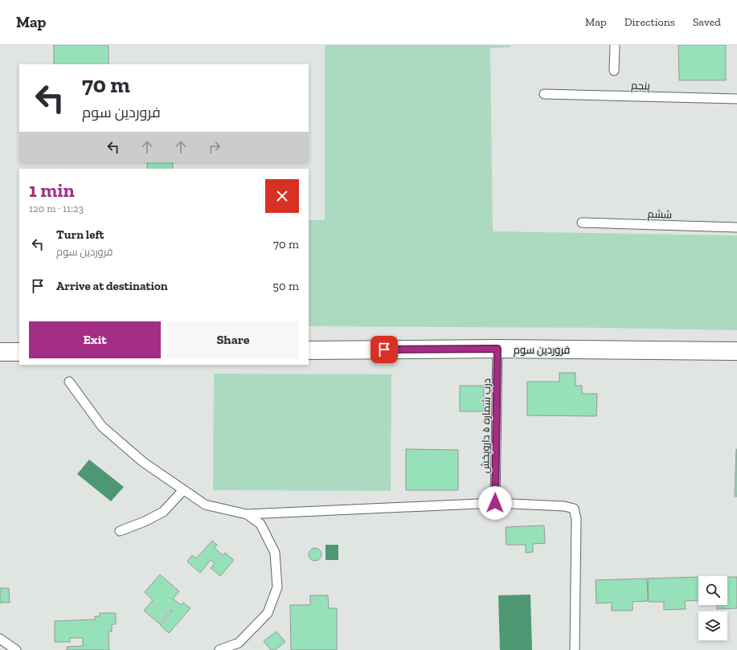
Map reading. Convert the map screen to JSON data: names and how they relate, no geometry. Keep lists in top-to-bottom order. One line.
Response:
{"streets":{"street":["فروردین سوم"],"lane":["پنجم","ششم","درب شماره ۵ داروپخش"]},"crossings":[["فروردین سوم","درب شماره ۵ داروپخش"]],"page":{"header":"Map","nav":["Map","Directions","Saved"],"turn":["70 m","فروردین سوم"],"heading":["1 min","120 m · 11:23"],"list":[{"name":"Turn left","note":"فروردین سوم","value":"70 m"},{"name":"Arrive at destination","value":"50 m"}],"buttons":["Exit","Share"]}}
